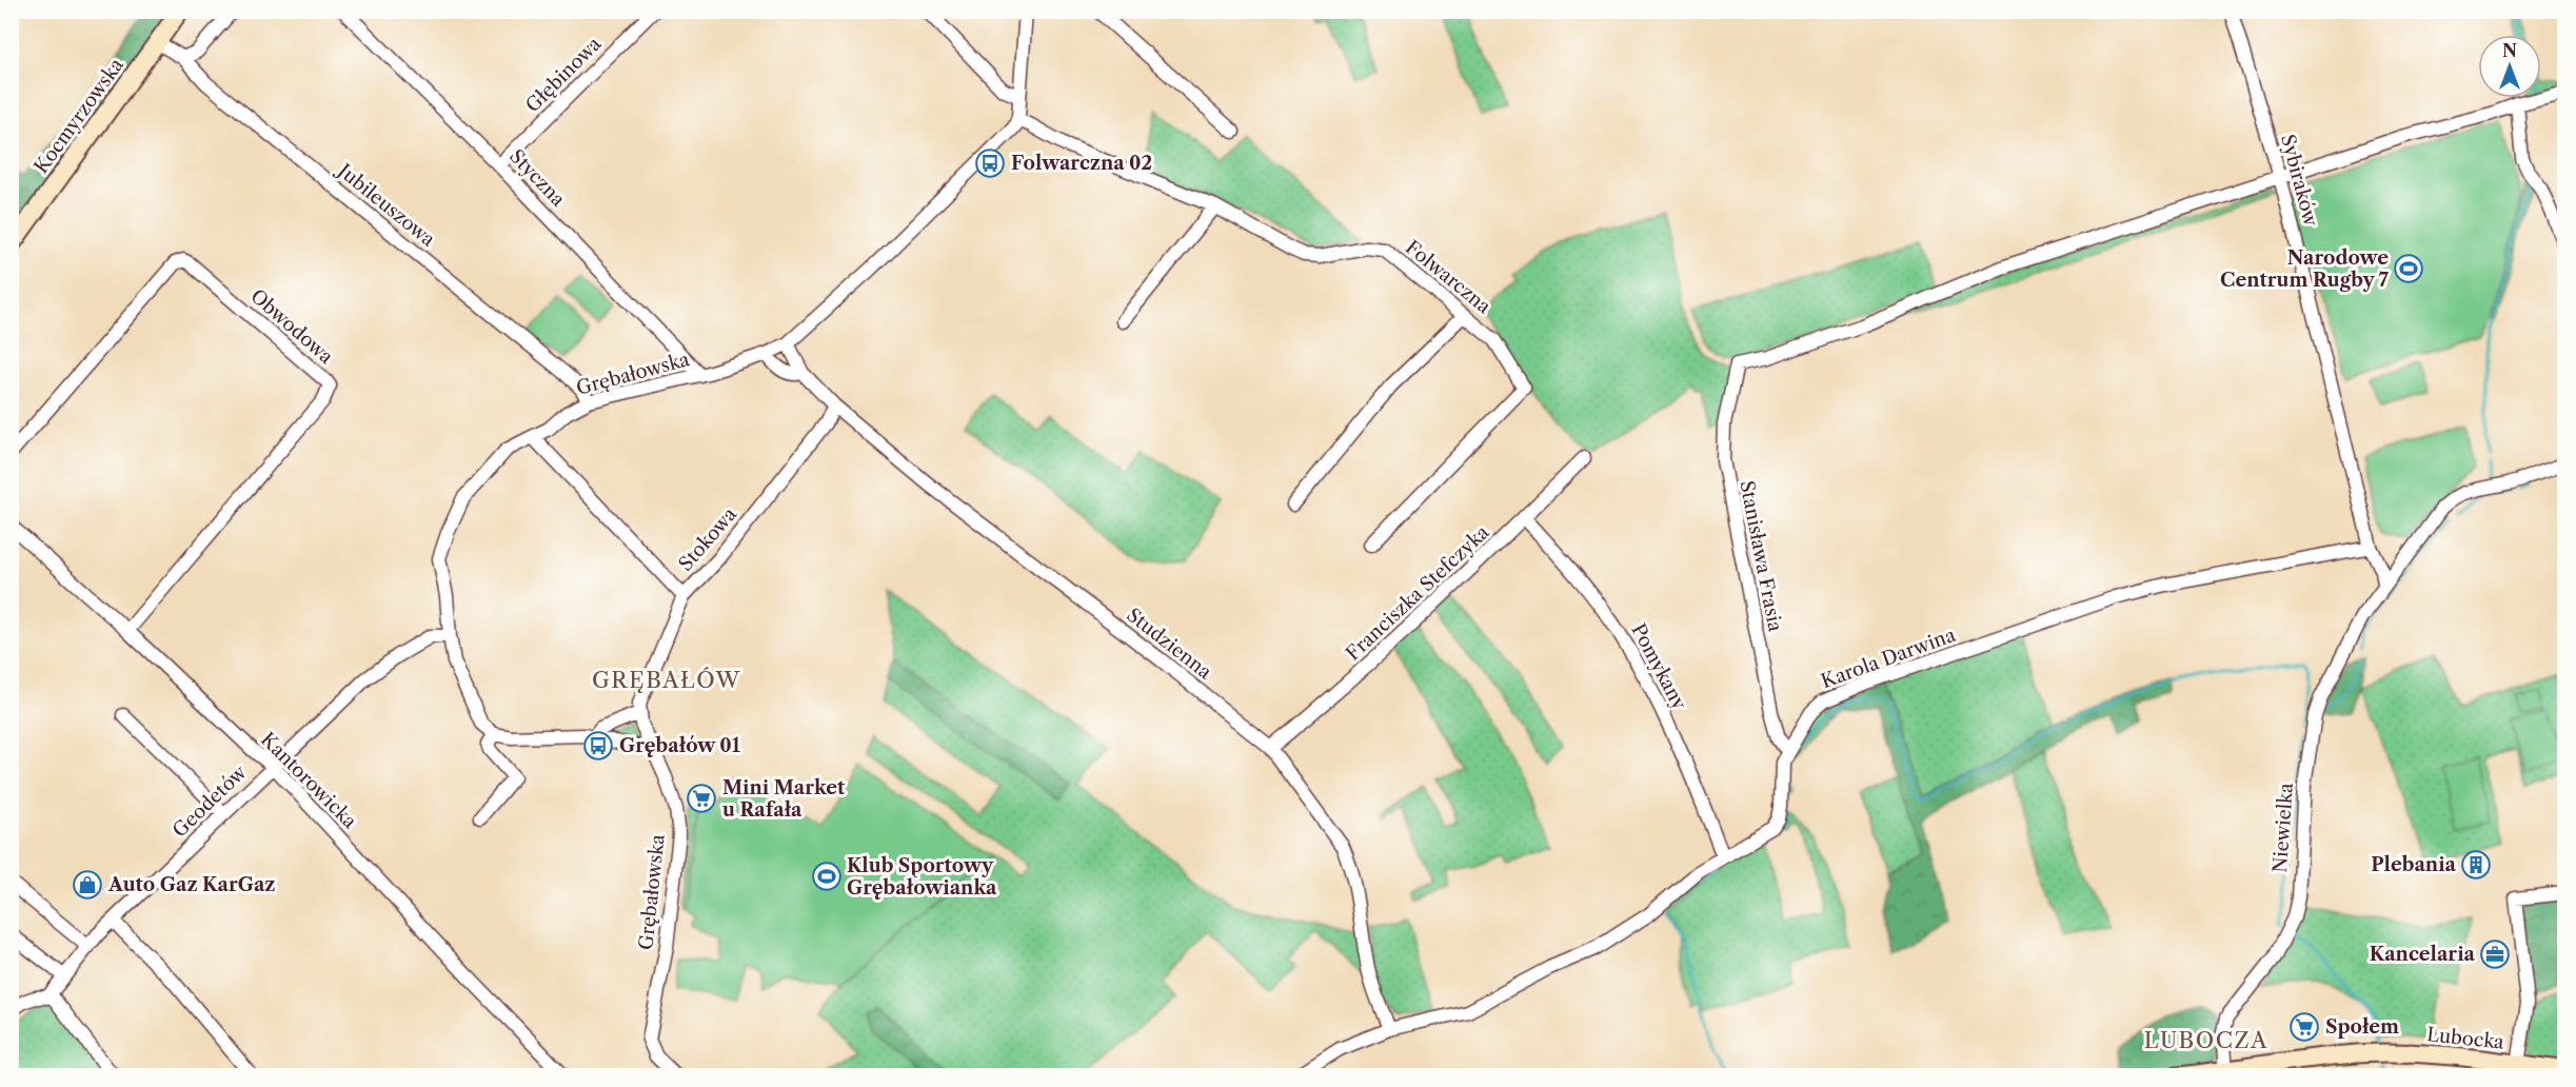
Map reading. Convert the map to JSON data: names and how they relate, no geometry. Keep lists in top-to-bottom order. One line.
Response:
{"streets":{"street":["Głębinowa","Kocmyrzowska","Styczna","Sybiraków","Jubileuszowa","Folwarczna","Obwodowa","Grębałowska","Stokowa","Stanisława Frasia","Franciszka Stefczyka","Studzienna","Karola Darwina","Pomykany","Kantorowicka","Geodetów","Niewielka","Lubocka"]},"crossings":[["Głębinowa","Styczna"],["Kocmyrzowska","Jubileuszowa"],["Styczna","Grębałowska"],["Sybiraków","Stanisława Frasia"],["Sybiraków","Karola Darwina"],["Sybiraków","Niewielka"],["Jubileuszowa","Grębałowska"],["Folwarczna","Grębałowska"],["Obwodowa","Kantorowicka"],["Grębałowska","Stokowa"],["Grębałowska","Studzienna"],["Grębałowska","Geodetów"],["Stokowa","Studzienna"],["Stanisława Frasia","Karola Darwina"],["Franciszka Stefczyka","Studzienna"],["Franciszka Stefczyka","Pomykany"],["Studzienna","Karola Darwina"],["Karola Darwina","Pomykany"],["Kantorowicka","Geodetów"],["Niewielka","Lubocka"]],"districts":["GRĘBAŁÓW","LUBOCZA"],"places":{"bus stop":["Folwarczna 02","Grębałów 01"],"sports":["Narodowe Centrum Rugby 7","Klub Sportowy Grębałowianka"],"supermarket":["Mini Market u Rafała","Społem"],"building":["Plebania"],"shop":["Auto Gaz KarGaz"],"office":["Kancelaria"]},"north":"top"}
